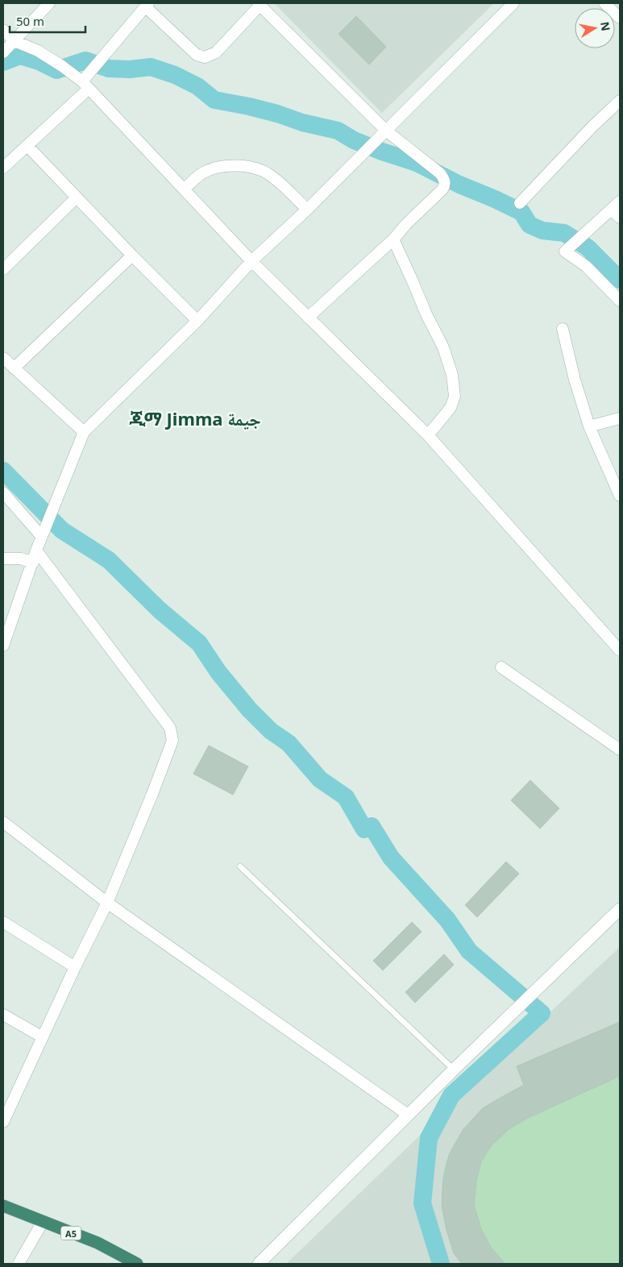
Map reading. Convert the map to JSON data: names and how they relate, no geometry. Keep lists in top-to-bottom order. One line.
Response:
{"streets":{"highway":["A5"]},"districts":["ጂማ Jimma جيمة"],"scale_bar":"50 m","north":"right"}
